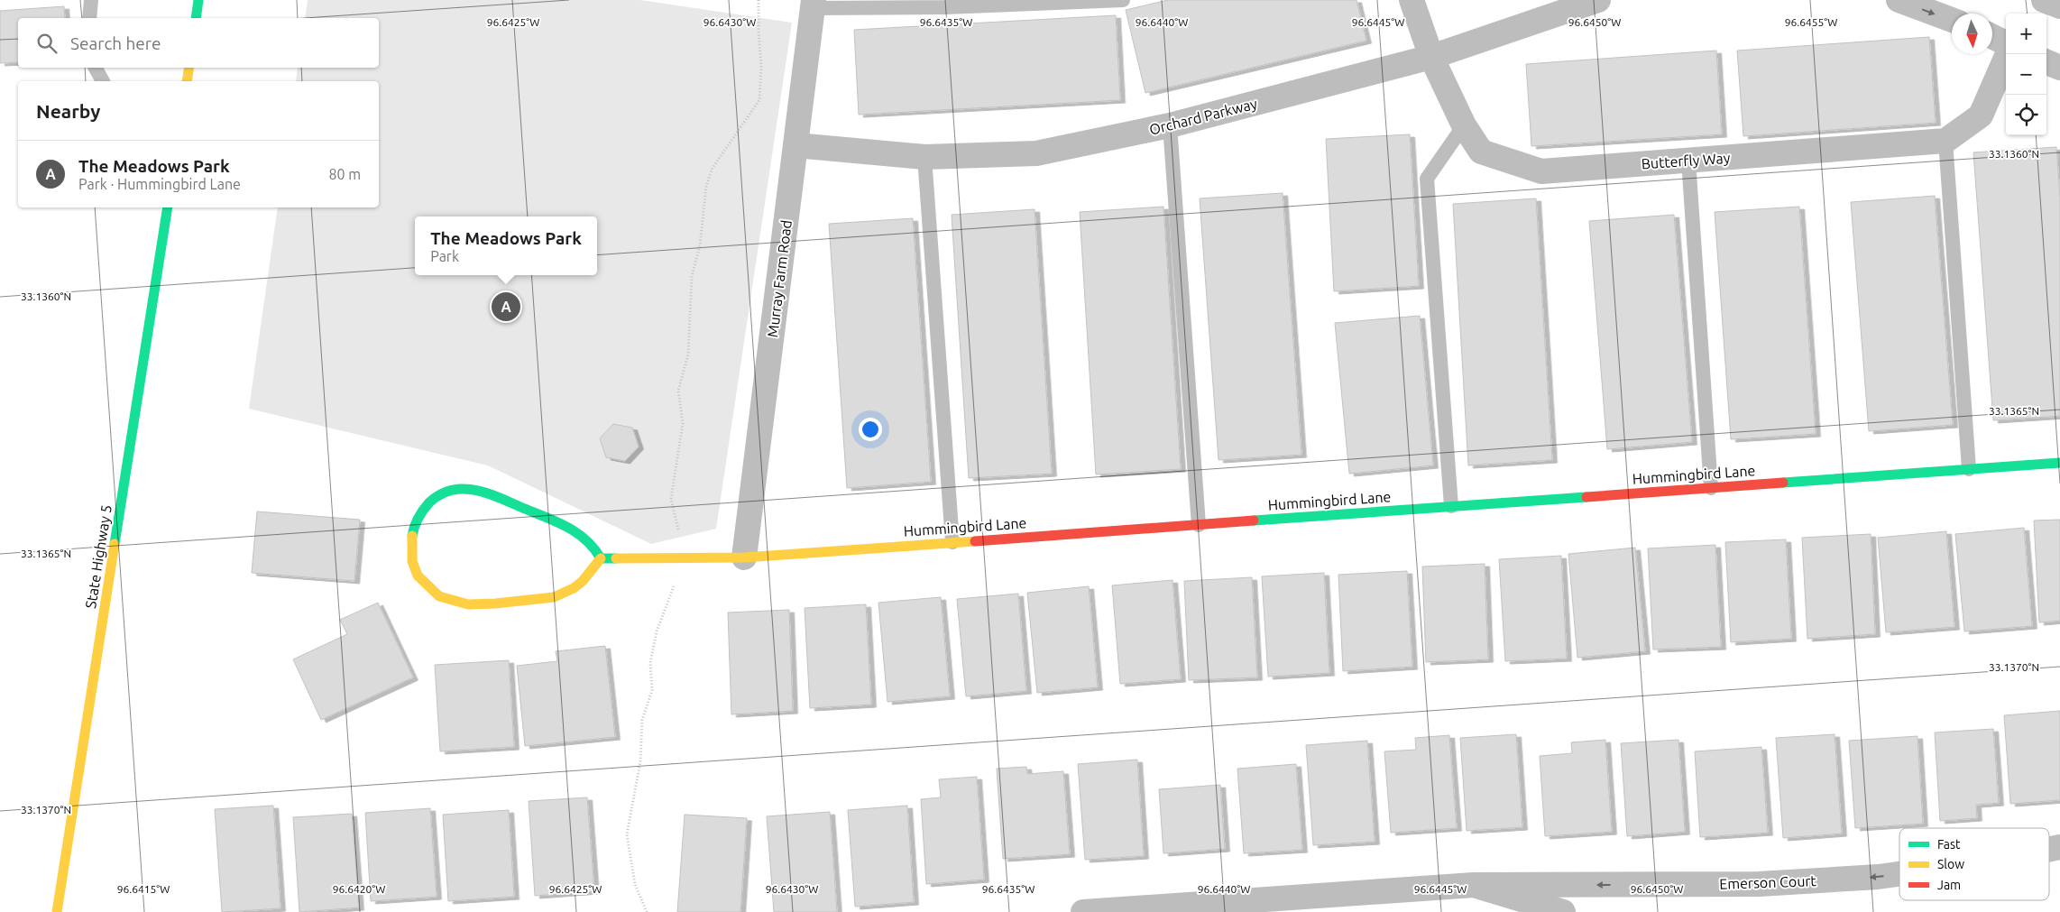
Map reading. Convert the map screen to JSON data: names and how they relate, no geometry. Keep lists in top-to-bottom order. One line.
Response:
{"streets":{"street":["Orchard Parkway","Butterfly Way","Murray Farm Road","Hummingbird Lane","State Highway 5","Emerson Court"]},"crossings":[["Orchard Parkway","Butterfly Way"],["Orchard Parkway","Murray Farm Road"],["Murray Farm Road","Hummingbird Lane"]],"one_way":["Emerson Court"],"legend":["Fast","Slow","Jam"],"north":"bottom","page":{"map_buttons":["+","−"],"search":"Search here","heading":"Nearby","list":[{"mark":"A","name":"The Meadows Park","note":"Park · Hummingbird Lane","value":"80 m"}],"popup":["The Meadows Park","Park"],"pins":"A"},"coordinates":["96.6425°W","96.6430°W","96.6435°W","96.6440°W","96.6445°W","96.6450°W","96.6455°W","33.1360°N","33.1365°N","33.1370°N","96.6415°W","96.6420°W"]}
